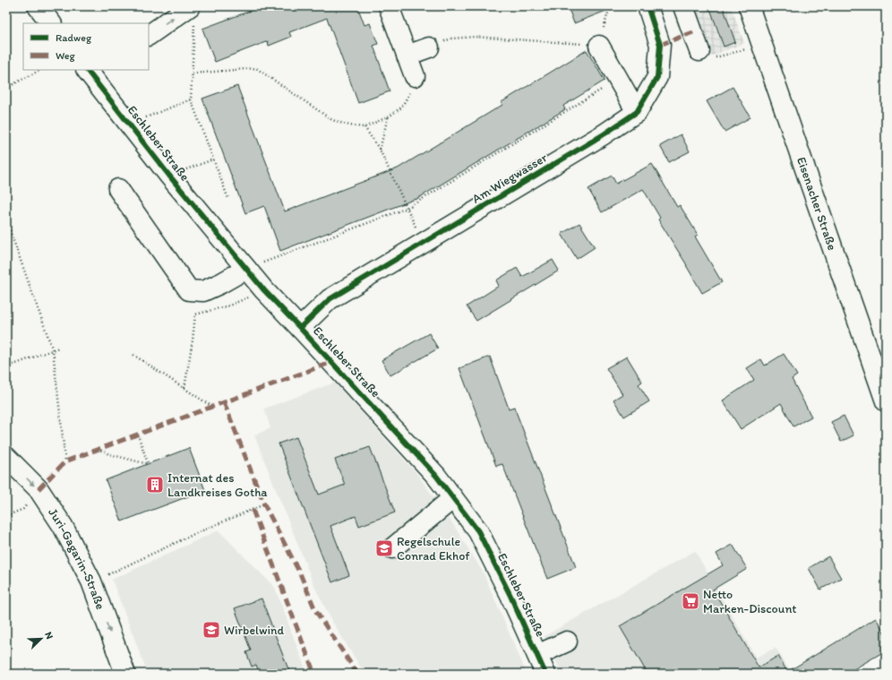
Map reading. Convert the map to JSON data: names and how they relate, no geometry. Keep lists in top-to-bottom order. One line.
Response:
{"streets":{"street":["Eschleber Straße","Am Wiegwasser","Eisenacher Straße","Juri-Gagarin-Straße"]},"crossings":[["Eschleber Straße","Am Wiegwasser"]],"one_way":["Juri-Gagarin-Straße"],"places":{"building":["Internat des Landkreises Gotha"],"school or university":["Regelschule Conrad Ekhof","Wirbelwind"],"supermarket":["Netto Marken-Discount"]},"legend":["Radweg","Weg"],"north":"top right"}
